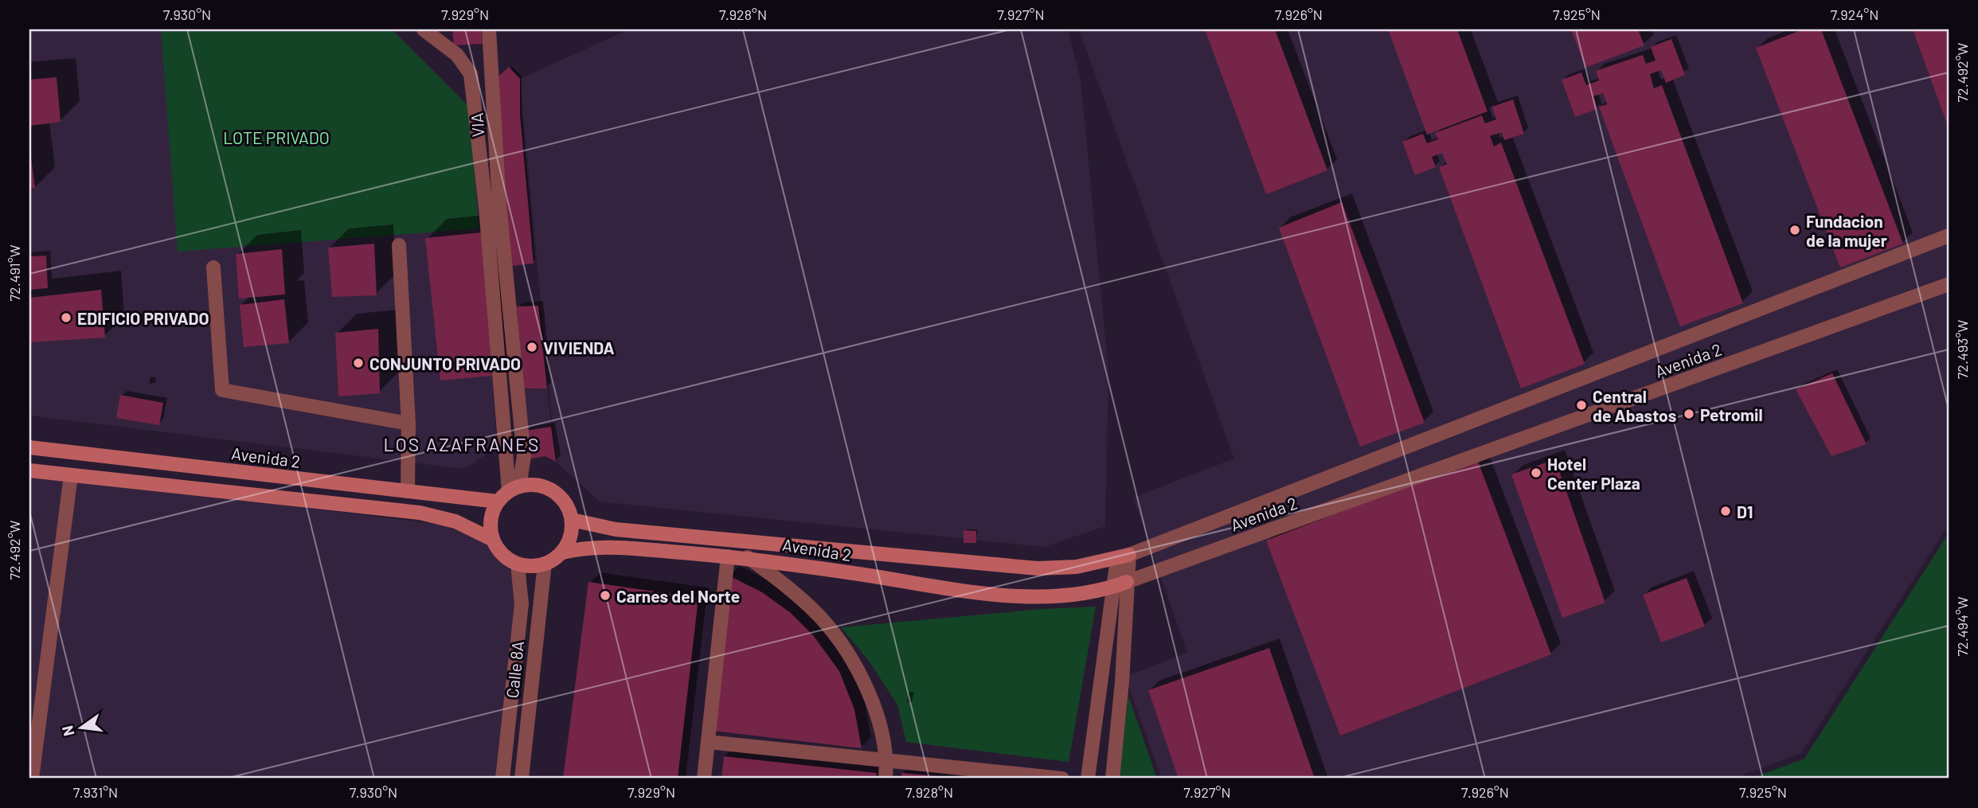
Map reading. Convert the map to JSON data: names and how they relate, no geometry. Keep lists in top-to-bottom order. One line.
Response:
{"streets":{"street":["VIA","Avenida 2","Calle 8A"]},"crossings":[["Avenida 2","Calle 8A"]],"districts":["LOS AZAFRANES"],"parks":["LOTE PRIVADO"],"places":["Fundacion de la mujer","EDIFICIO PRIVADO","VIVIENDA","CONJUNTO PRIVADO","Central de Abastos","Petromil","Hotel Center Plaza","D1","Carnes del Norte"],"north":"left","coordinates":["7.930°N","7.929°N","7.928°N","7.927°N","7.926°N","7.925°N","7.924°N","72.492°W","72.491°W","72.493°W","72.494°W","7.931°N"]}
